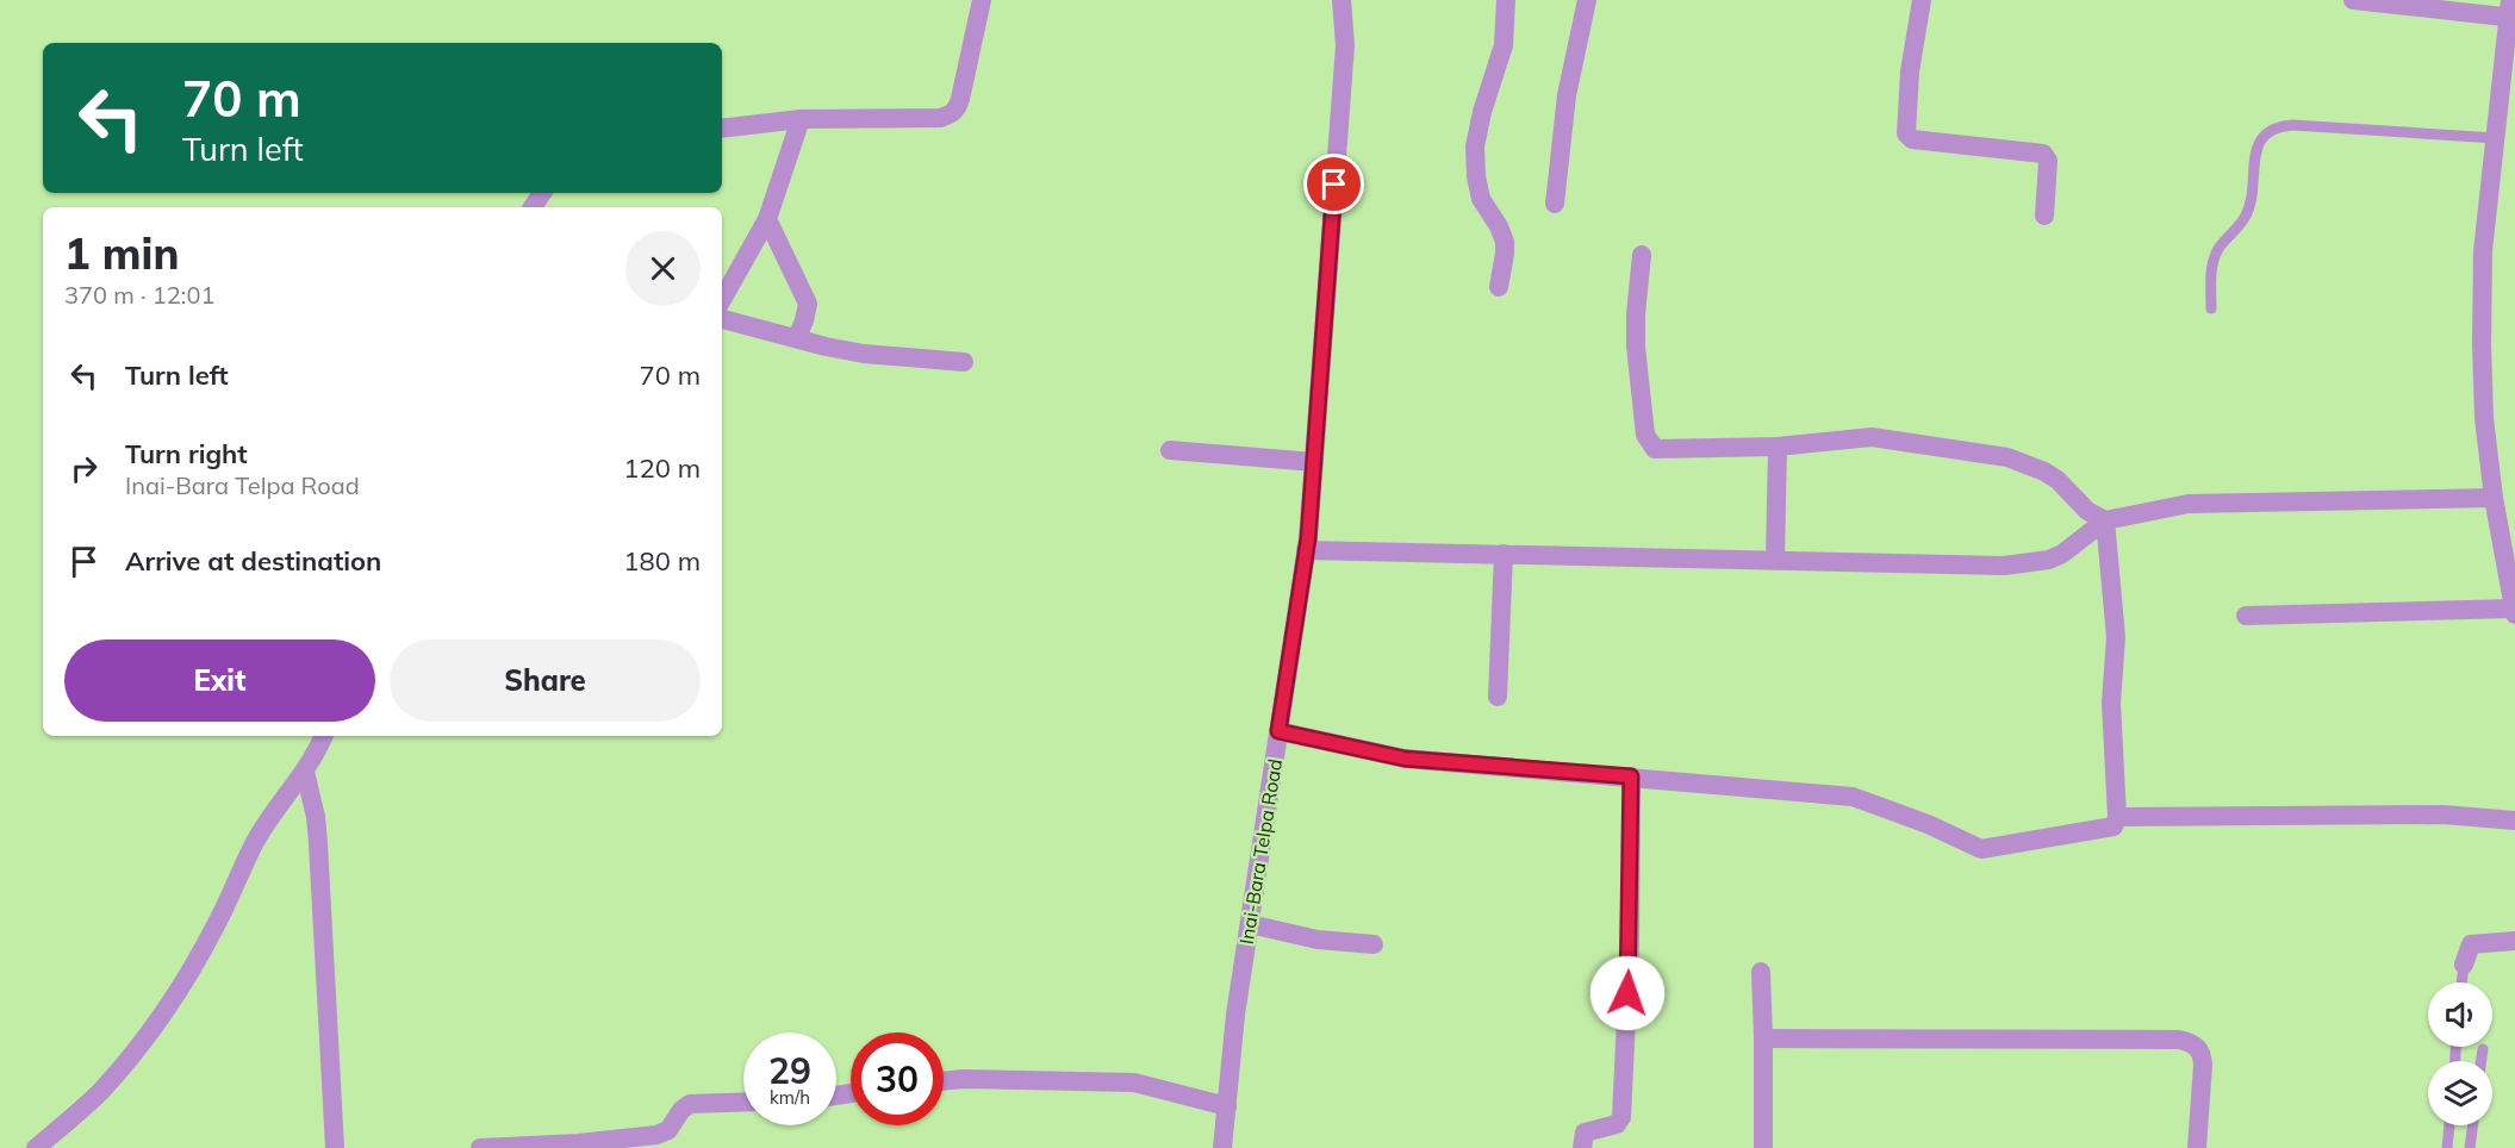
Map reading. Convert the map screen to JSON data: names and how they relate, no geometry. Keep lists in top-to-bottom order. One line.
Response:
{"streets":{"street":["Inai-Bara Telpa Road"]},"page":{"turn":["70 m","Turn left"],"heading":["1 min","370 m · 12:01"],"list":[{"name":"Turn left","value":"70 m"},{"name":"Turn right","note":"Inai-Bara Telpa Road","value":"120 m"},{"name":"Arrive at destination","value":"180 m"}],"buttons":["Exit","Share"],"speed":"29 km/h","limit":"30"}}
